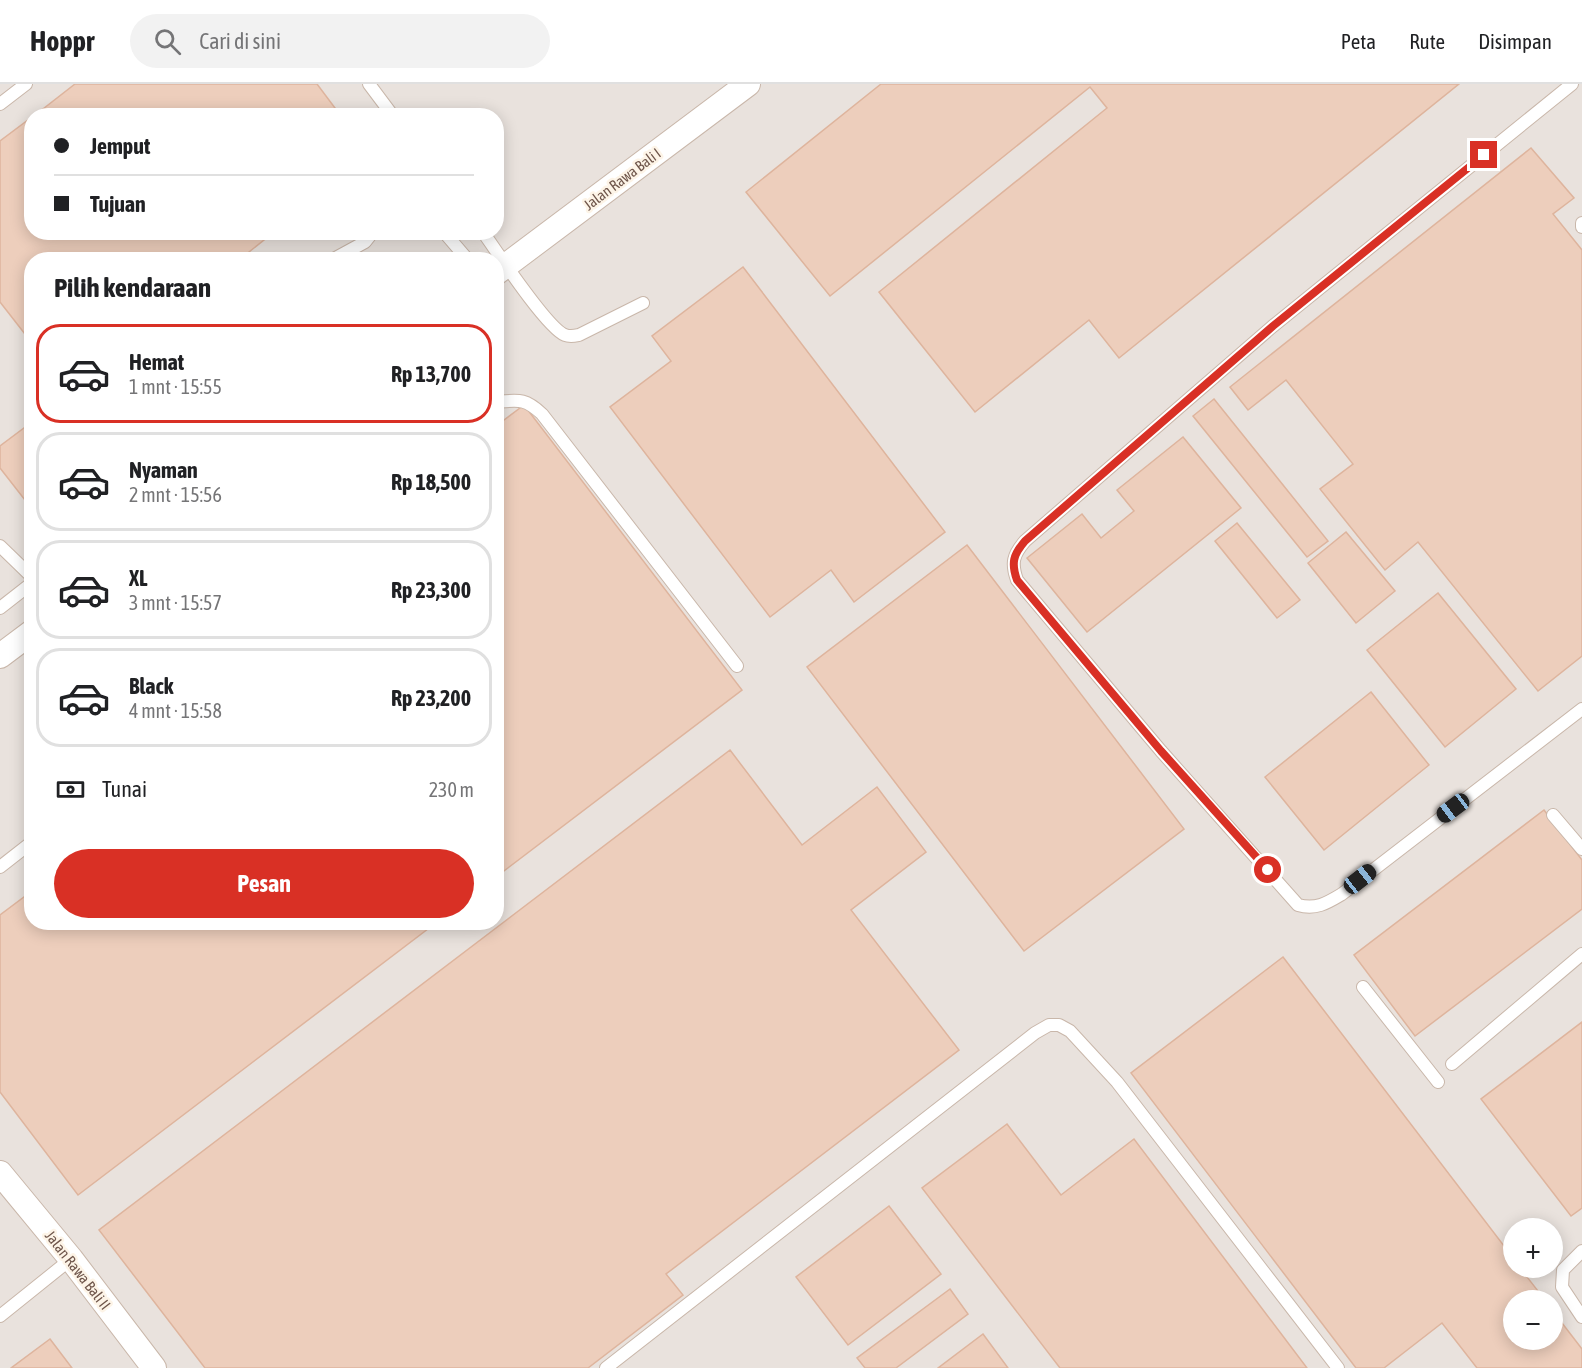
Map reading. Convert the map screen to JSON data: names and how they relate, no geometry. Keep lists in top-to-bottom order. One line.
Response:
{"streets":{"street":["Jalan Rawa Bali I","Jalan Rawa Bali II"]},"page":{"header":"Hoppr","search":"Cari di sini","nav":["Peta","Rute","Disimpan"],"banner":["Jemput","Tujuan"],"heading":"Pilih kendaraan","list":[{"name":"Hemat","note":"1 mnt · 15:55","value":"Rp 13,700"},{"name":"Nyaman","note":"2 mnt · 15:56","value":"Rp 18,500"},{"name":"XL","note":"3 mnt · 15:57","value":"Rp 23,300"},{"name":"Black","note":"4 mnt · 15:58","value":"Rp 23,200"}],"pay":["Tunai","230 m"],"buttons":"Pesan","map_buttons":["+","−"]}}
